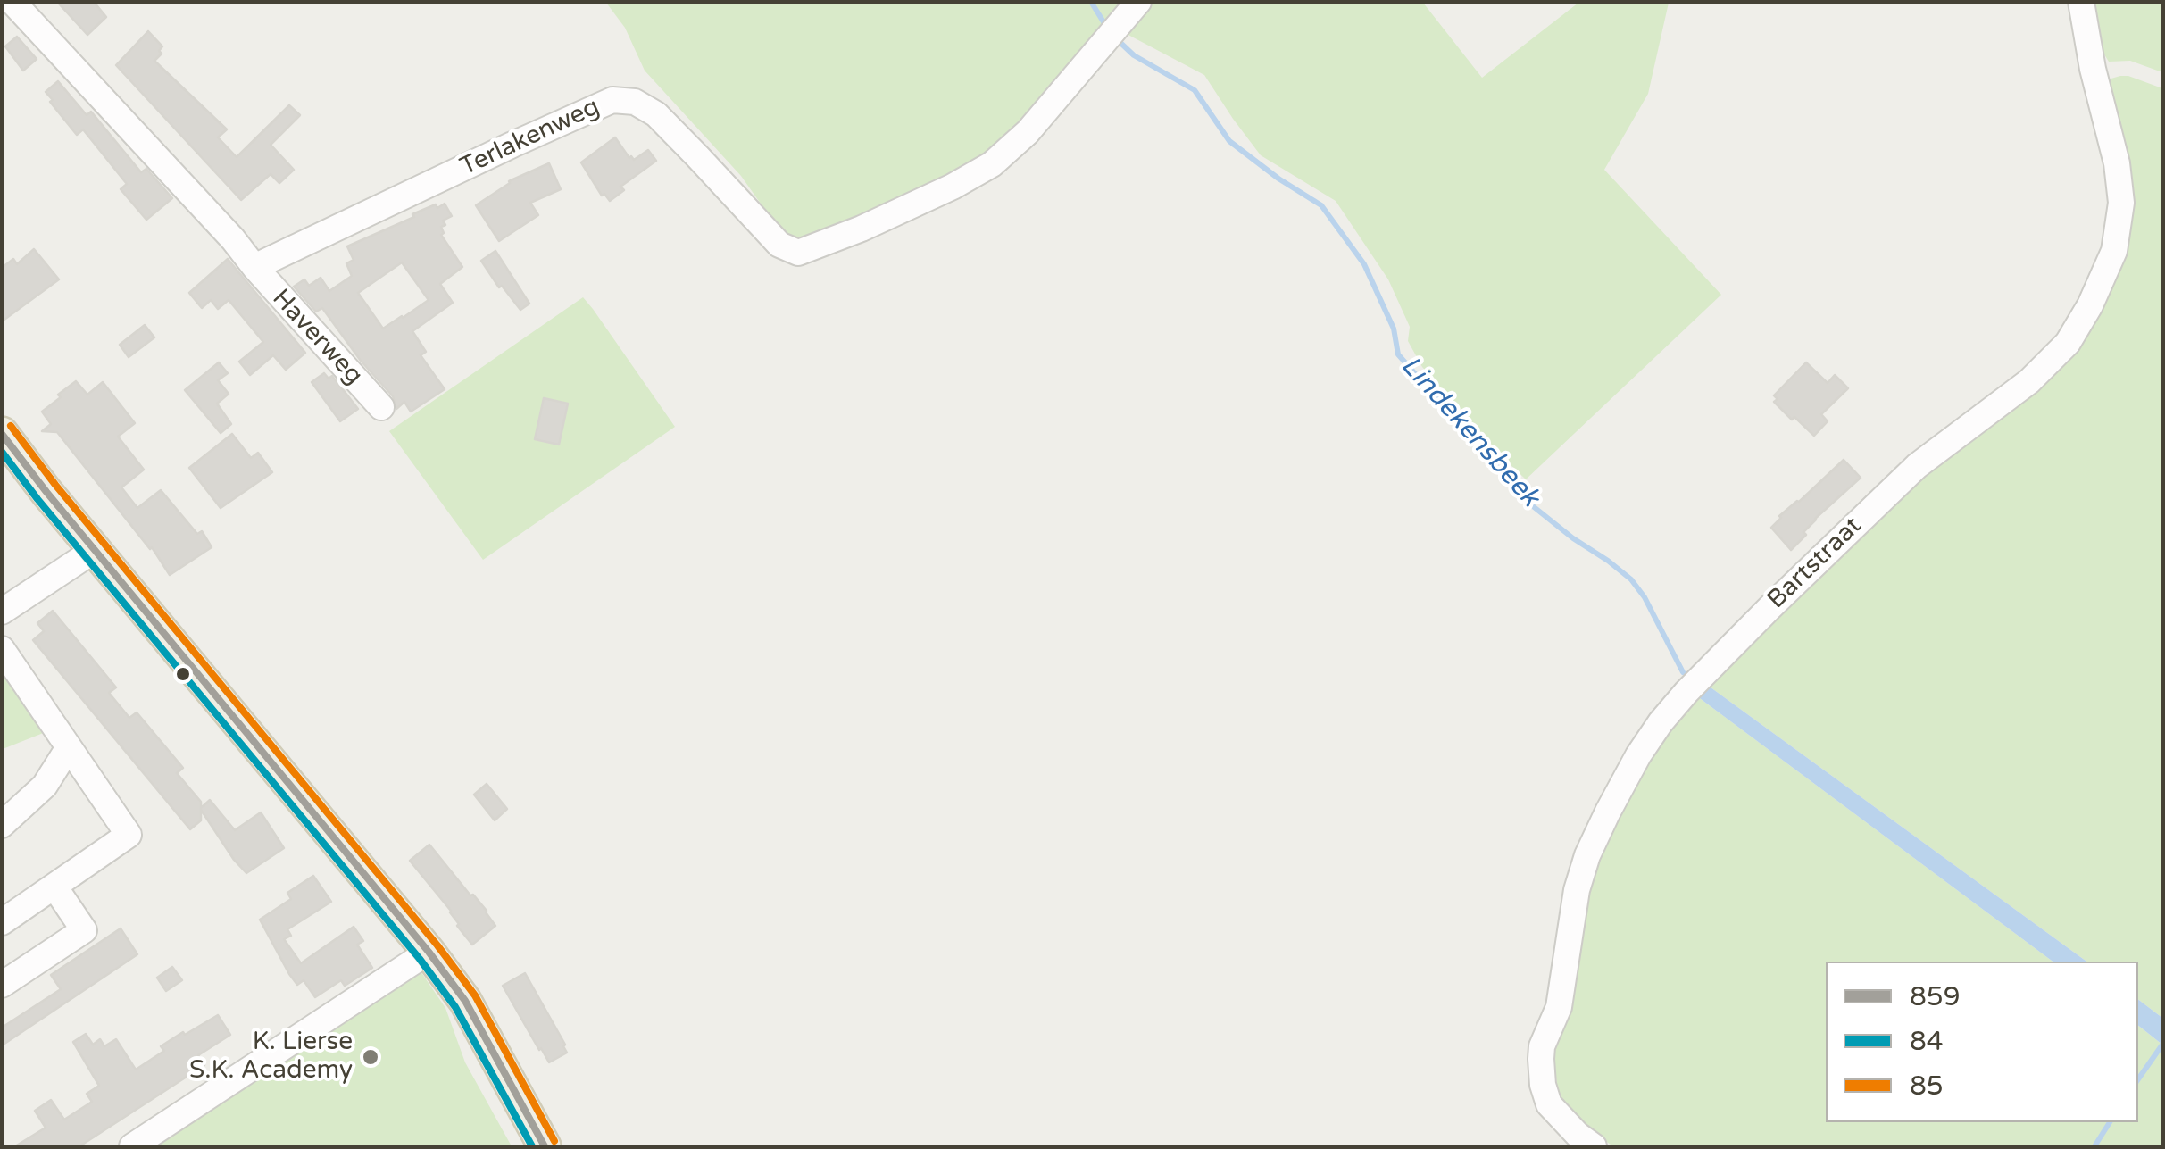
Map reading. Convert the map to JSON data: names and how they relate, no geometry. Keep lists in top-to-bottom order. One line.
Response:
{"streets":{"street":["Terlakenweg","Haverweg","Bartstraat"]},"crossings":[["Terlakenweg","Haverweg"]],"water":["Lindekensbeek"],"places":["K. Lierse S.K. Academy"],"lines":["transit line 85","transit line 859","transit line 84"],"legend":["859","84","85"]}
